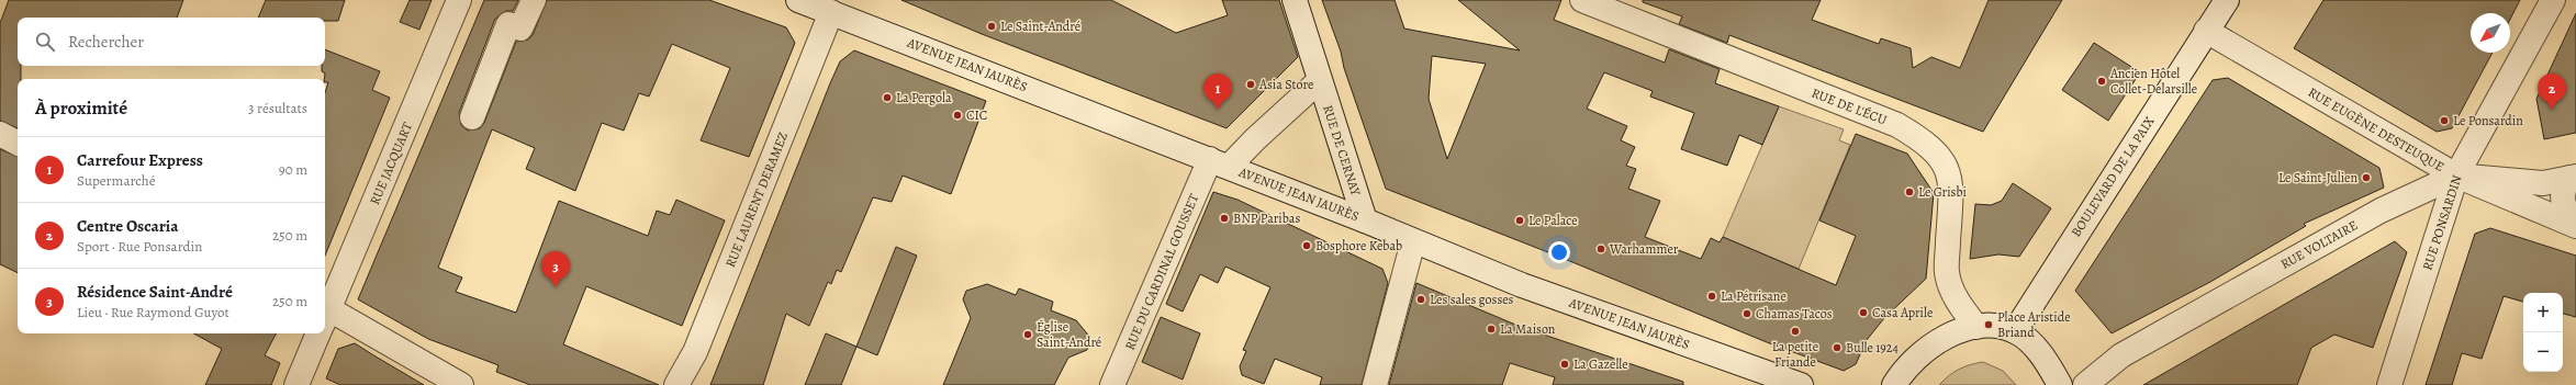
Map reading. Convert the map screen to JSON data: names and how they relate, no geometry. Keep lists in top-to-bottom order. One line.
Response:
{"streets":{"street":["AVENUE JEAN JAURÈS","RUE DE L'ÉCU","RUE EUGÈNE DESTEUQUE","RUE DE CERNAY","RUE JACQUART","BOULEVARD DE LA PAIX","RUE LAURENT DERAMEZ","RUE PONSARDIN","RUE VOLTAIRE","RUE DU CARDINAL GOUSSET"]},"crossings":[["AVENUE JEAN JAURÈS","RUE DE CERNAY"],["AVENUE JEAN JAURÈS","RUE LAURENT DERAMEZ"],["AVENUE JEAN JAURÈS","RUE DU CARDINAL GOUSSET"],["RUE EUGÈNE DESTEUQUE","BOULEVARD DE LA PAIX"],["RUE EUGÈNE DESTEUQUE","RUE PONSARDIN"],["RUE EUGÈNE DESTEUQUE","RUE VOLTAIRE"],["RUE PONSARDIN","RUE VOLTAIRE"]],"places":["Le Saint-André","Ancien Hôtel Collet-Delarsille","Asia Store","La Pergola","CIC","Le Ponsardin","Le Saint-Julien","Le Grisbi","BNP Paribas","Le Palace","Bosphore Kebab","Warhammer","La Pétrisane","Les sales gosses","Casa Aprile","Chamas Tacos","Place Aristide Briand","La Maison","La petite Friande","Église Saint-André","Bulle 1924","La Gazelle"],"north":"bottom left","page":{"search":"Rechercher","pins":["1","2","3"],"heading":["À proximité","3 résultats"],"list":[{"mark":"1","name":"Carrefour Express","note":"Supermarché","value":"90 m"},{"mark":"2","name":"Centre Oscaria","note":"Sport · Rue Ponsardin","value":"250 m"},{"mark":"3","name":"Résidence Saint-André","note":"Lieu · Rue Raymond Guyot","value":"250 m"}],"map_buttons":["+","−"]}}
